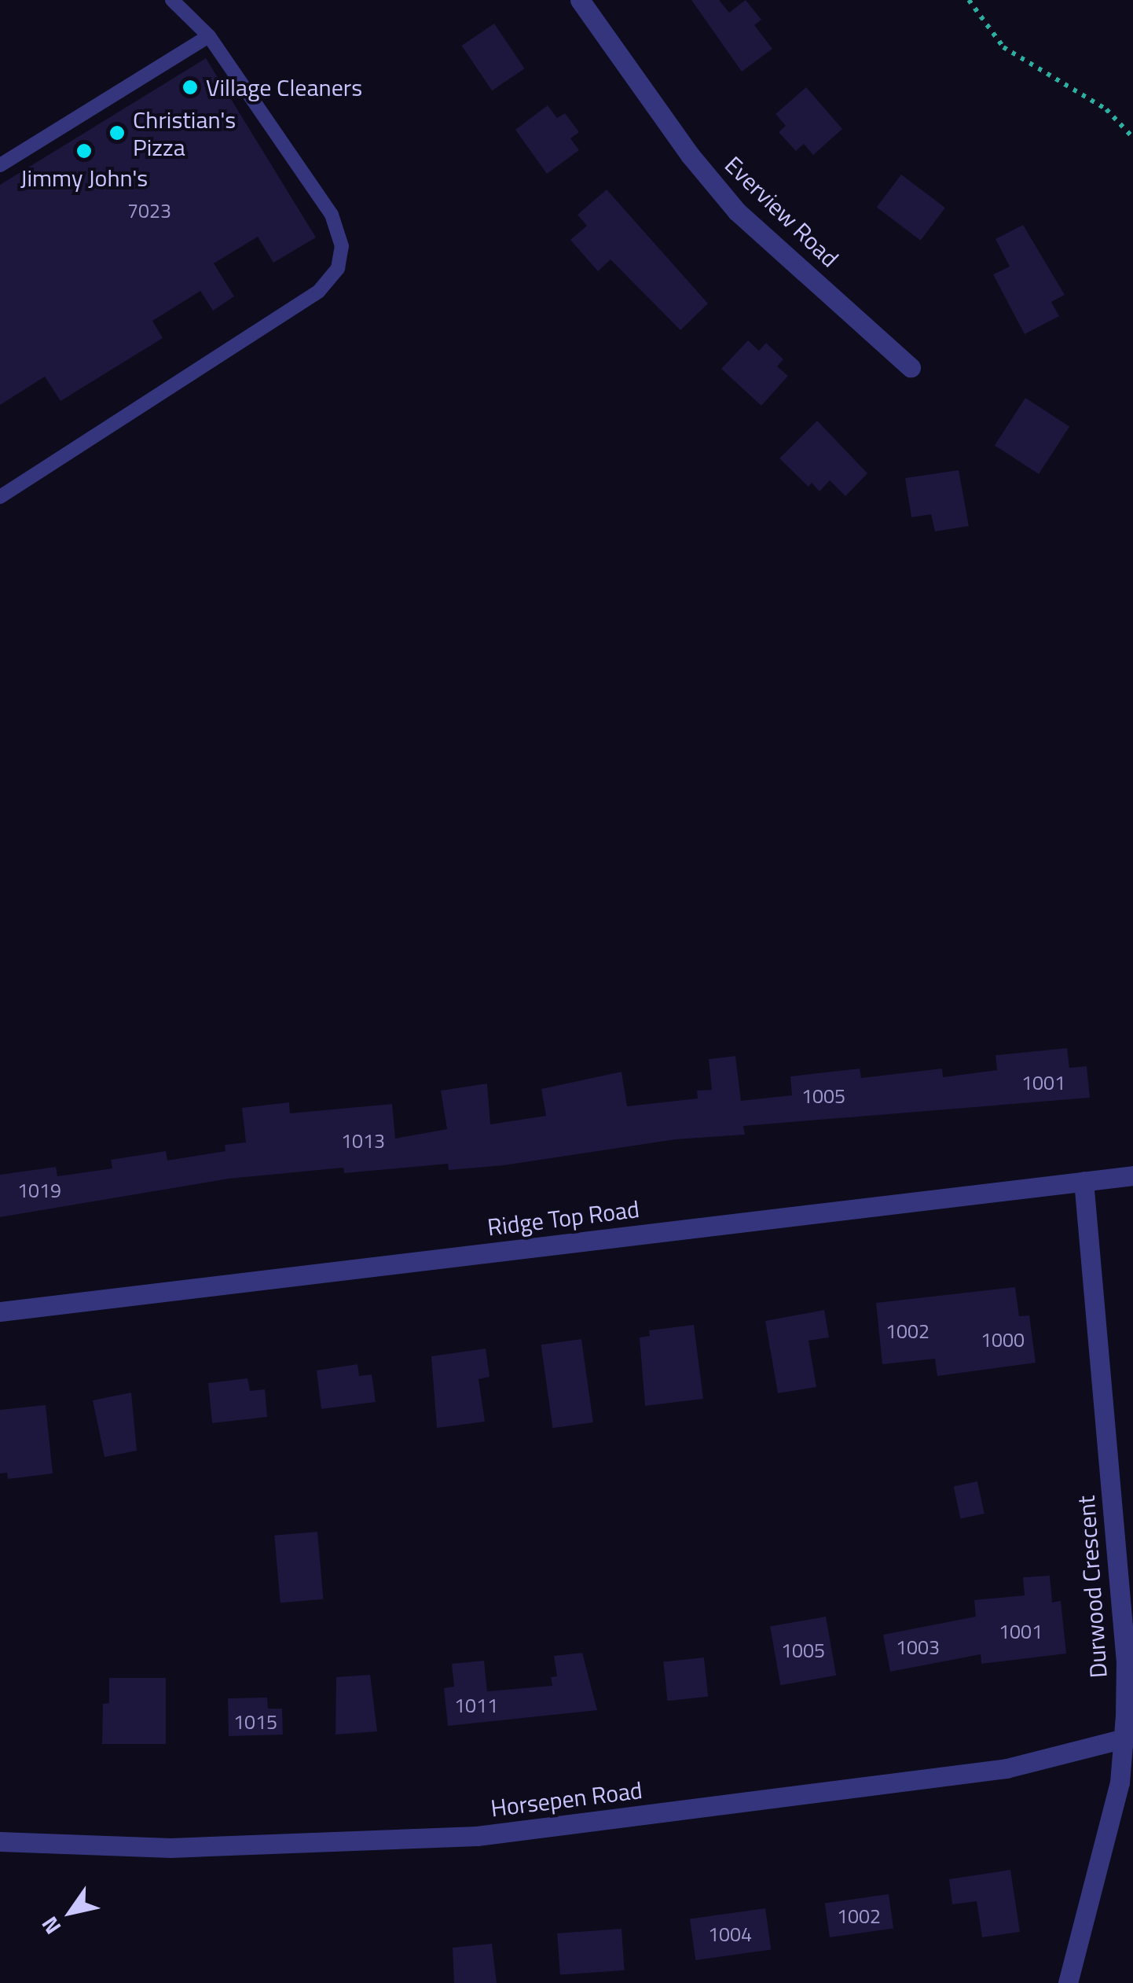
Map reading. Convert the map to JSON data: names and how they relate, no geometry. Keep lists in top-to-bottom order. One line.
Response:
{"streets":{"street":["Everview Road","Ridge Top Road","Durwood Crescent","Horsepen Road"]},"crossings":[["Ridge Top Road","Durwood Crescent"],["Durwood Crescent","Horsepen Road"]],"places":["Village Cleaners","Christian's Pizza","Jimmy John's"],"house_numbers":["7023","1001","1005","1013","1019","1002","1000","1001","1003","1005","1011","1015","1002","1004"],"north":"bottom left"}
